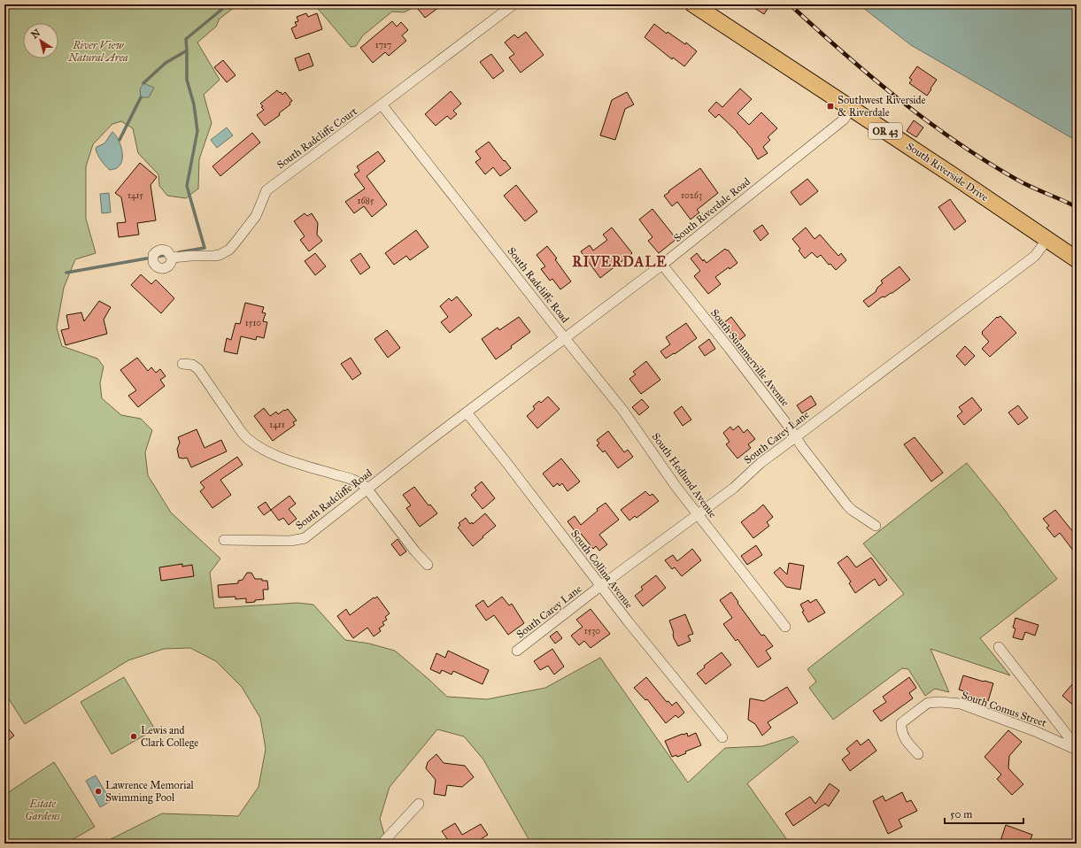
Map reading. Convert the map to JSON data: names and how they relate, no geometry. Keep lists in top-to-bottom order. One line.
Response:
{"streets":{"main road":["OR 43","South Riverside Drive"],"street":["South Radcliffe Court","South Riverdale Road","South Radcliffe Road","South Summerville Avenue","South Carey Lane","South Hedlund Avenue","South Collina Avenue","South Comus Street"]},"crossings":[["South Radcliffe Court","South Radcliffe Road"],["South Riverside Drive","South Riverdale Road"],["South Riverside Drive","South Carey Lane"],["South Riverdale Road","South Radcliffe Road"],["South Riverdale Road","South Summerville Avenue"],["South Riverdale Road","South Hedlund Avenue"],["South Radcliffe Road","South Hedlund Avenue"],["South Radcliffe Road","South Collina Avenue"],["South Summerville Avenue","South Carey Lane"],["South Carey Lane","South Hedlund Avenue"],["South Carey Lane","South Collina Avenue"]],"districts":["RIVERDALE"],"parks":["River View Natural Area","Estate Gardens"],"places":{"transit":["Southwest Riverside & Riverdale"],"other":["Lewis and Clark College","Lawrence Memorial Swimming Pool"]},"house_numbers":["1717","1415","10263","1685","1510","1411","1530"],"scale_bar":"50 m","north":"top left"}
